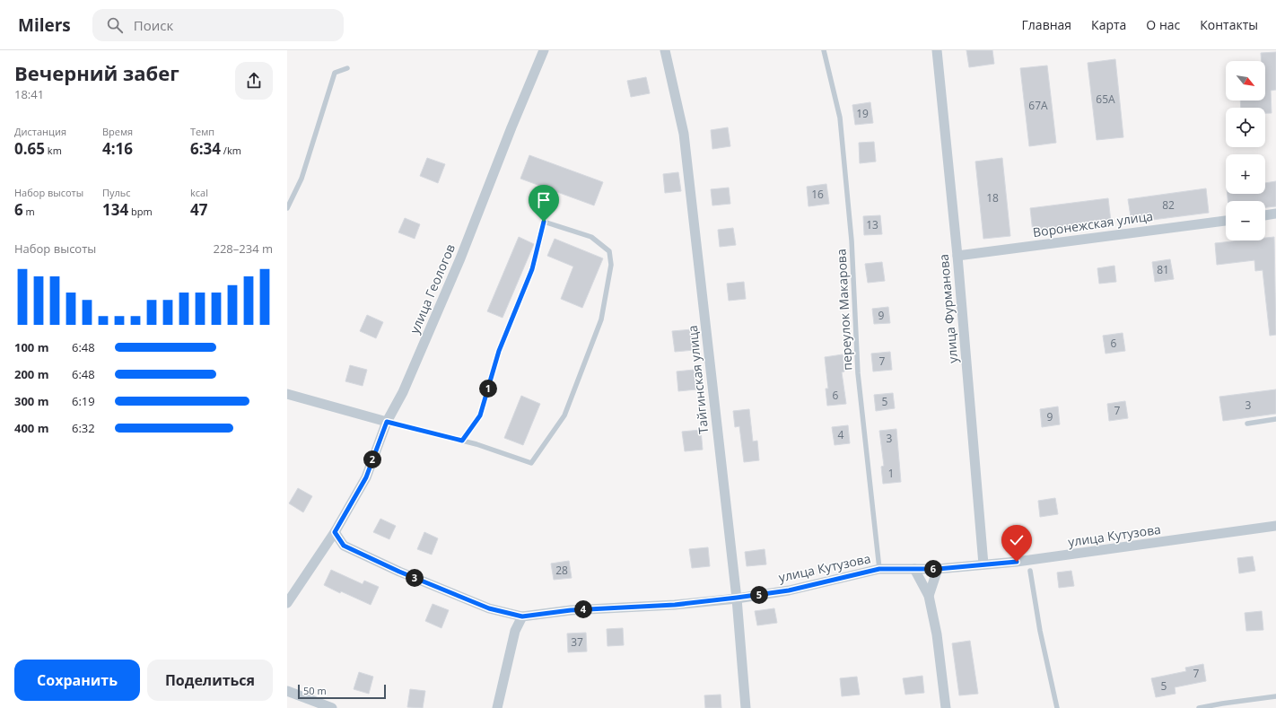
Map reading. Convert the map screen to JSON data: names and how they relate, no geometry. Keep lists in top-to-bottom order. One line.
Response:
{"streets":{"street":["Воронежская улица","улица Геологов","улица Фурманова","Тайгинская улица","улица Кутузова"],"lane":["переулок Макарова"]},"crossings":[["Воронежская улица","улица Фурманова"],["улица Геологов","улица Кутузова"],["улица Фурманова","улица Кутузова"],["переулок Макарова","улица Кутузова"],["Тайгинская улица","улица Кутузова"]],"house_numbers":["65А","67А","19","16","18","82","13","81","9","6","7","6","5","3","7","9","4","3","1","28","37","7","5"],"scale_bar":"50 m","north":"bottom right","page":{"header":"Milers","search":"Поиск","nav":["Главная","Карта","О нас","Контакты"],"heading":["Вечерний забег","18:41"],"map_buttons":["+","−"],"stats":[["Дистанция","0.65 km"],["Время","4:16"],["Темп","6:34 /km"],["Набор высоты","6 m"],["Пульс","134 bpm"],["kcal","47"]],"chart":["Набор высоты","228–234 m"],"list":[{"name":"100 m","note":"6:48"},{"name":"200 m","note":"6:48"},{"name":"300 m","note":"6:19"},{"name":"400 m","note":"6:32"}],"pins":["1","2","6","3","5","4"],"buttons":["Сохранить","Поделиться"],"scale":"50 m"}}
